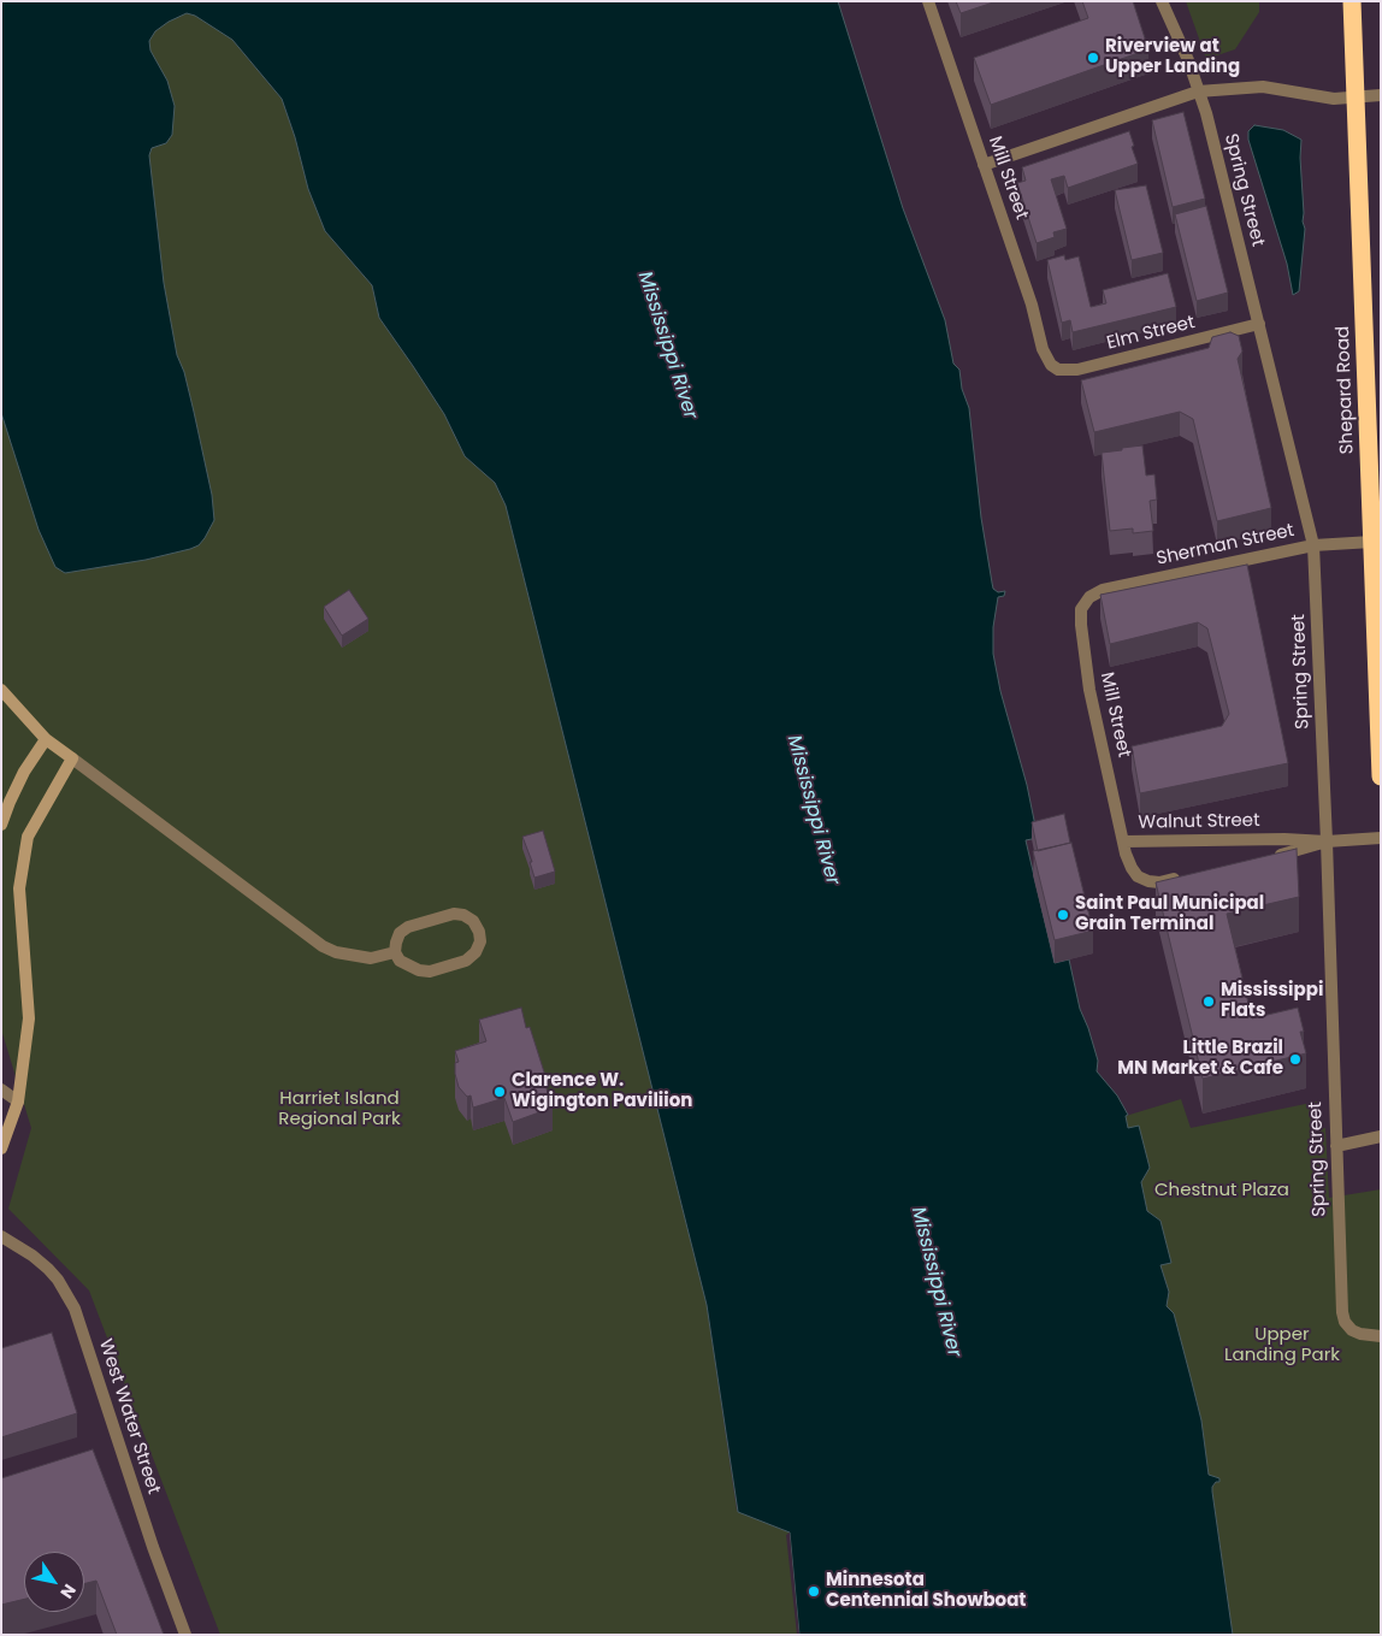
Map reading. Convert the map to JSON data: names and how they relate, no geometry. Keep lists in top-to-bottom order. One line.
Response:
{"streets":{"highway":["Shepard Road"],"street":["Mill Street","Spring Street","Elm Street","Sherman Street","Walnut Street","West Water Street"]},"crossings":[["Mill Street","Elm Street"],["Mill Street","Sherman Street"],["Mill Street","Walnut Street"],["Spring Street","Elm Street"],["Spring Street","Sherman Street"],["Spring Street","Walnut Street"],["Shepard Road","Sherman Street"]],"water":["Mississippi River"],"parks":["Harriet Island Regional Park","Chestnut Plaza","Upper Landing Park"],"places":["Riverview at Upper Landing","Saint Paul Municipal Grain Terminal","Mississippi Flats","Little Brazil MN Market & Cafe","Clarence W. Wigington Paviliion","Minnesota Centennial Showboat"],"north":"bottom right"}
